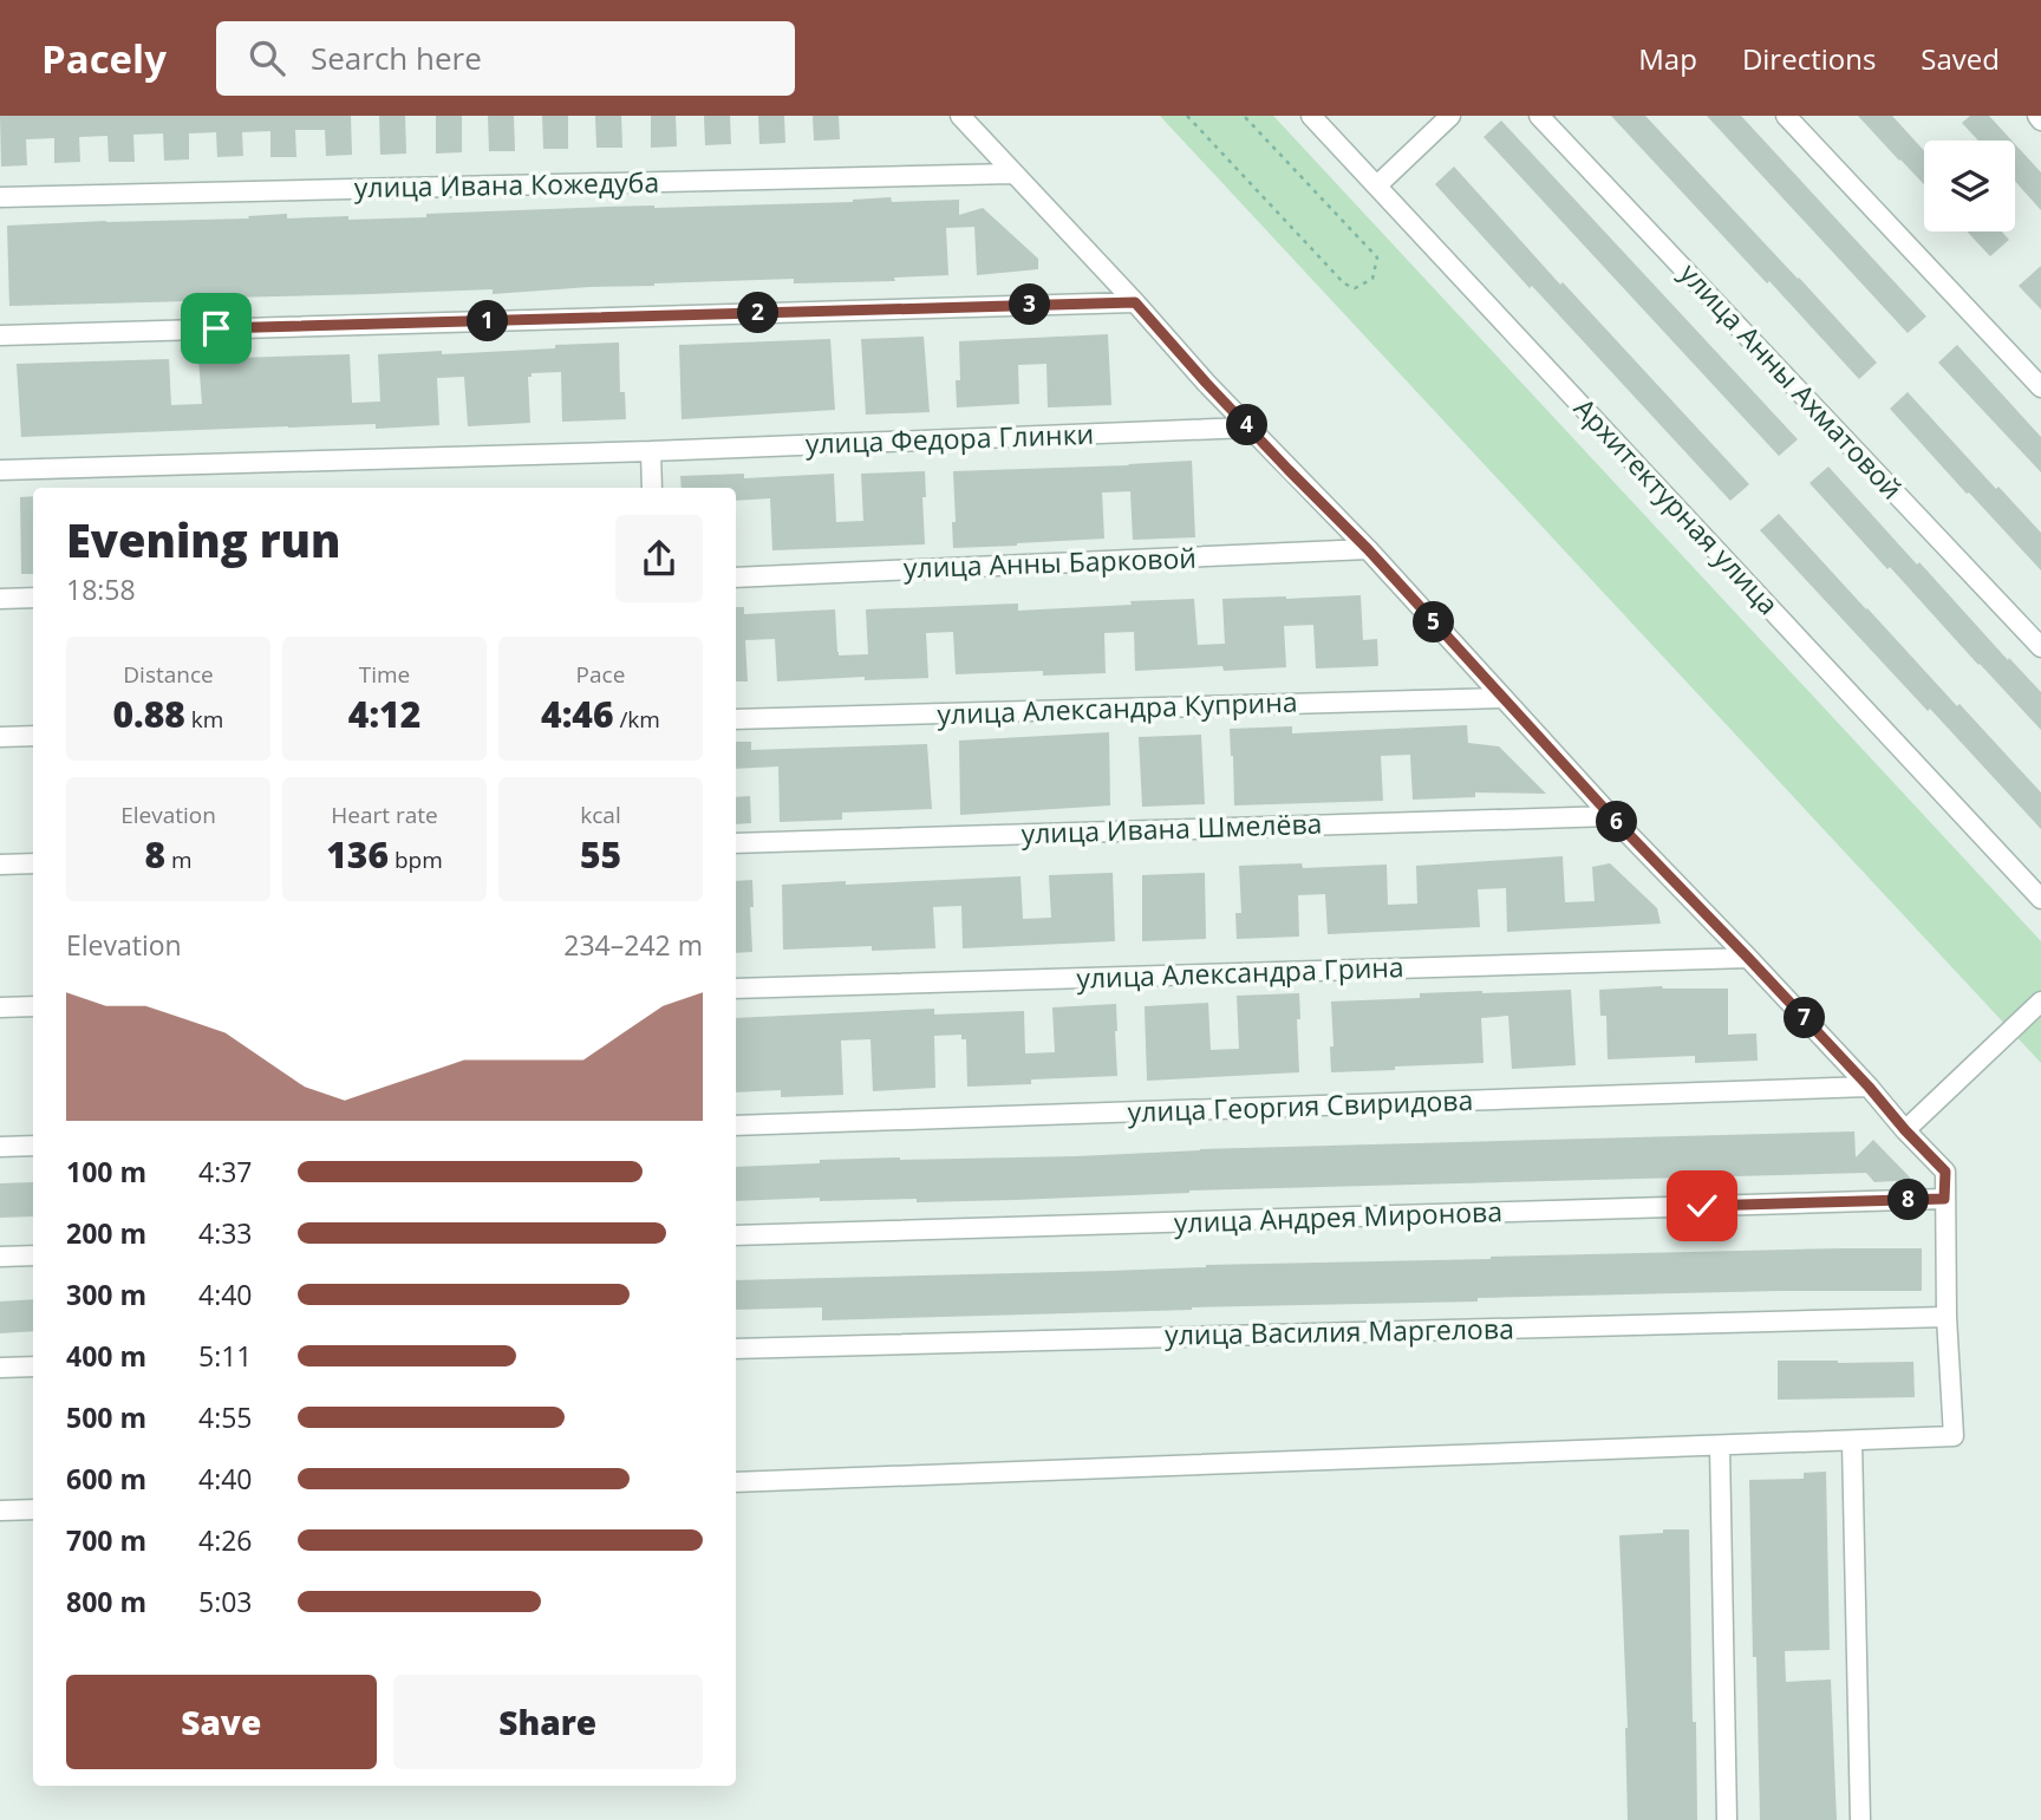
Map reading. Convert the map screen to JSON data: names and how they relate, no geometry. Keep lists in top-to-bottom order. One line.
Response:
{"streets":{"street":["улица Ивана Кожедуба","улица Анны Ахматовой","улица Федора Глинки","Архитектурная улица","улица Анны Барковой","улица Александра Куприна","улица Ивана Шмелёва","улица Александра Грина","улица Георгия Свиридова","улица Андрея Миронова","улица Василия Маргелова"]},"page":{"header":"Pacely","search":"Search here","nav":["Map","Directions","Saved"],"pins":["3","2","1","4","5","6","7","8"],"heading":["Evening run","18:58"],"stats":[["Distance","0.88 km"],["Time","4:12"],["Pace","4:46 /km"],["Elevation","8 m"],["Heart rate","136 bpm"],["kcal","55"]],"chart":["Elevation","234–242 m"],"list":[{"name":"100 m","note":"4:37"},{"name":"200 m","note":"4:33"},{"name":"300 m","note":"4:40"},{"name":"400 m","note":"5:11"},{"name":"500 m","note":"4:55"},{"name":"600 m","note":"4:40"},{"name":"700 m","note":"4:26"},{"name":"800 m","note":"5:03"}],"buttons":["Save","Share"]}}
